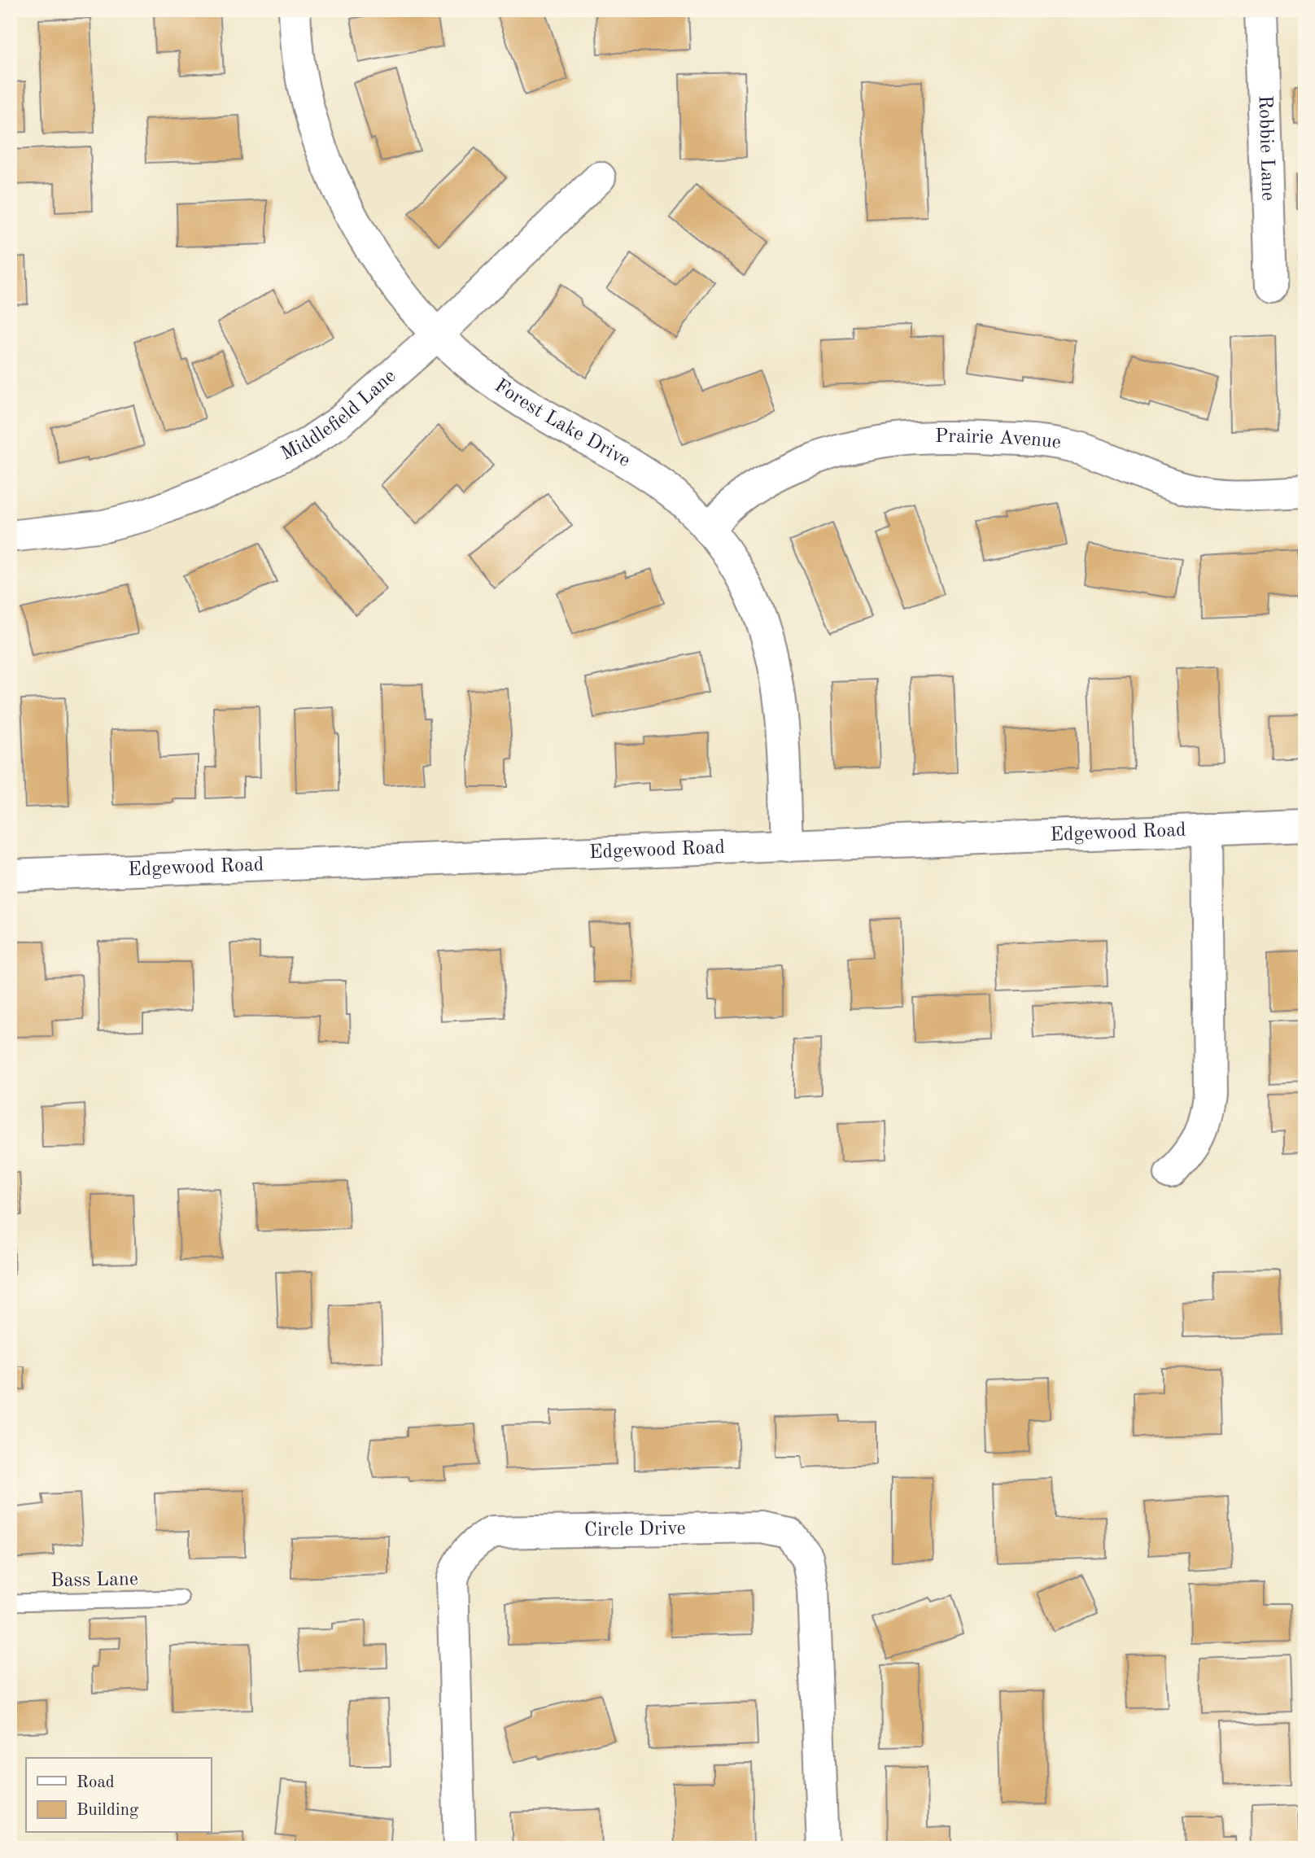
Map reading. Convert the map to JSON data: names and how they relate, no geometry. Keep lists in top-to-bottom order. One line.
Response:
{"streets":{"street":["Robbie Lane","Middlefield Lane","Forest Lake Drive","Prairie Avenue","Edgewood Road","Circle Drive"],"lane":["Bass Lane"]},"crossings":[["Middlefield Lane","Forest Lake Drive"],["Forest Lake Drive","Prairie Avenue"],["Forest Lake Drive","Edgewood Road"]],"legend":["Road","Building"]}
